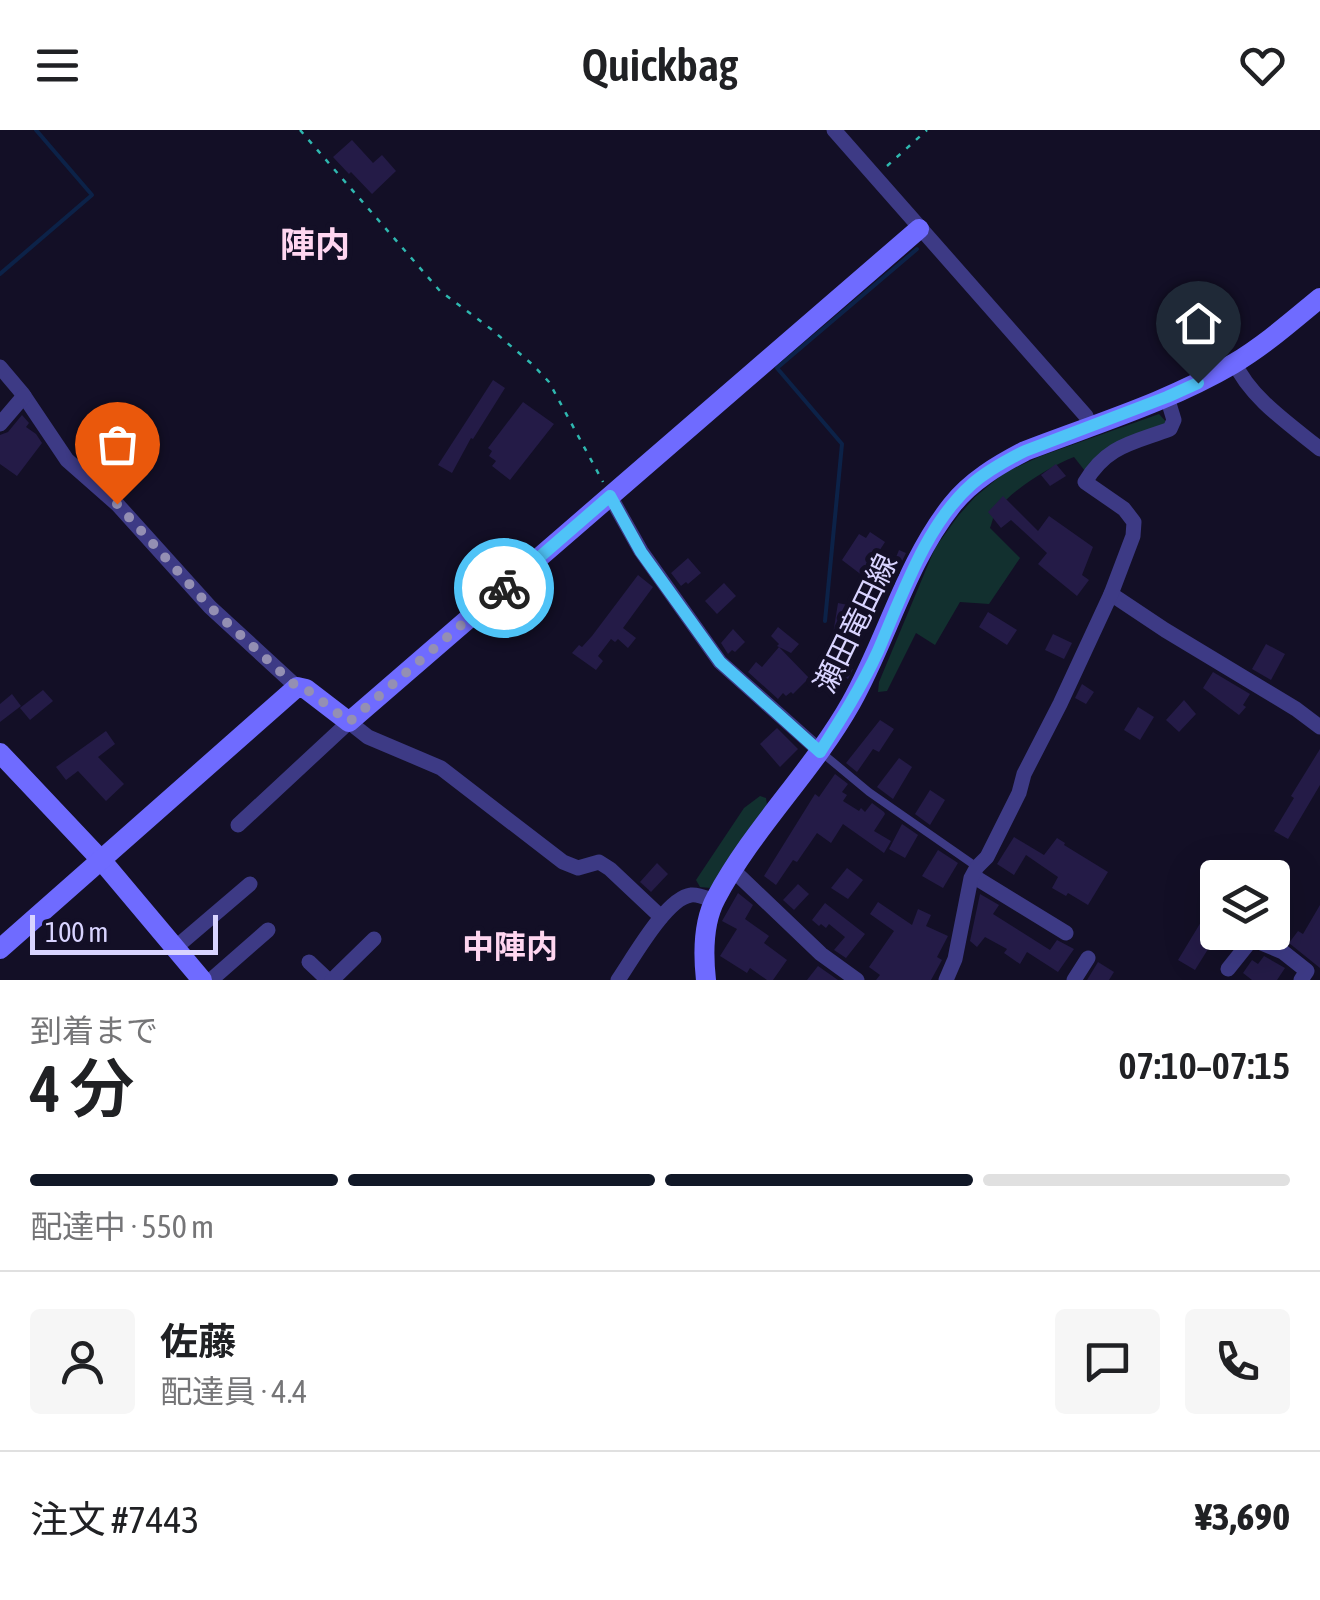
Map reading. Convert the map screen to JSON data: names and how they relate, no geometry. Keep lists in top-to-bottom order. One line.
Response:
{"streets":{"main road":["瀬田竜田線"]},"districts":["陣内","中陣内"],"scale_bar":"100 m","page":{"header":"Quickbag","scale":"100 m","heading":["4 分","到着まで","07:10–07:15"],"panel":["佐藤","配達員 · 4.4","注文 #7443","¥3,690"],"bar":"配達中 · 550 m"}}
